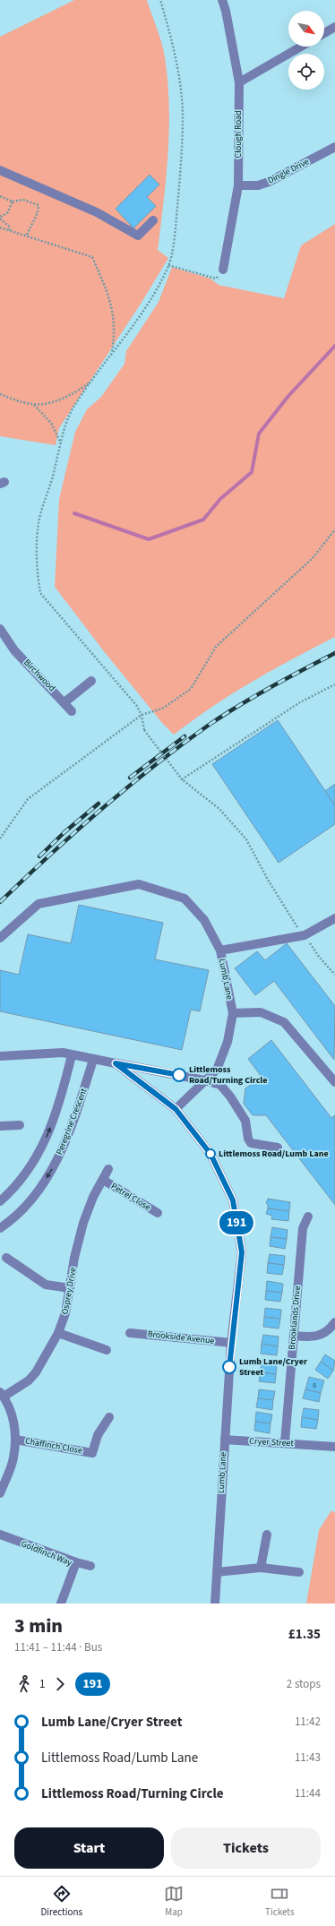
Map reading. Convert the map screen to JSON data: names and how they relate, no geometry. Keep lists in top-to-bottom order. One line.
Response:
{"streets":{"street":["Clough Road","Dingle Drive","Birchwood","Lumb Lane","Peregrine Crescent","Petrel Close","Osprey Drive","Brooklands Drive","Brookside Avenue","Cryer Street","Chaffinch Close","Goldfinch Way"]},"crossings":[["Clough Road","Dingle Drive"],["Lumb Lane","Brookside Avenue"],["Lumb Lane","Cryer Street"],["Petrel Close","Osprey Drive"],["Brooklands Drive","Cryer Street"]],"places":["Littlemoss Road/Turning Circle","Littlemoss Road/Lumb Lane","Lumb Lane/Cryer Street"],"lines":["bus line 191"],"house_numbers":["8"],"north":"bottom right","page":{"on_map":"191","heading":["3 min","11:41 – 11:44 · Bus","£1.35"],"legs":["1","191","2 stops"],"list":[{"name":"Lumb Lane/Cryer Street","value":"11:42"},{"name":"Littlemoss Road/Lumb Lane","value":"11:43"},{"name":"Littlemoss Road/Turning Circle","value":"11:44"}],"buttons":["Start","Tickets"],"tabs":["Directions","Map","Tickets"]}}
